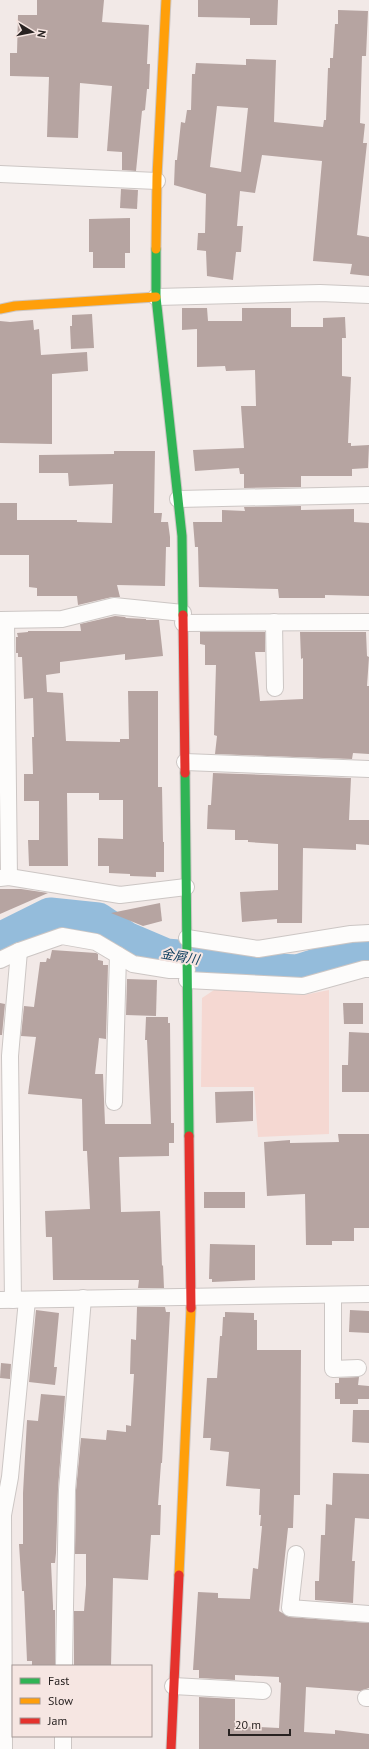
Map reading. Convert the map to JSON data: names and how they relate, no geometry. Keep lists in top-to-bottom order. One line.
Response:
{"water":["金屑川"],"legend":["Fast","Slow","Jam"],"scale_bar":"20 m","north":"right"}
